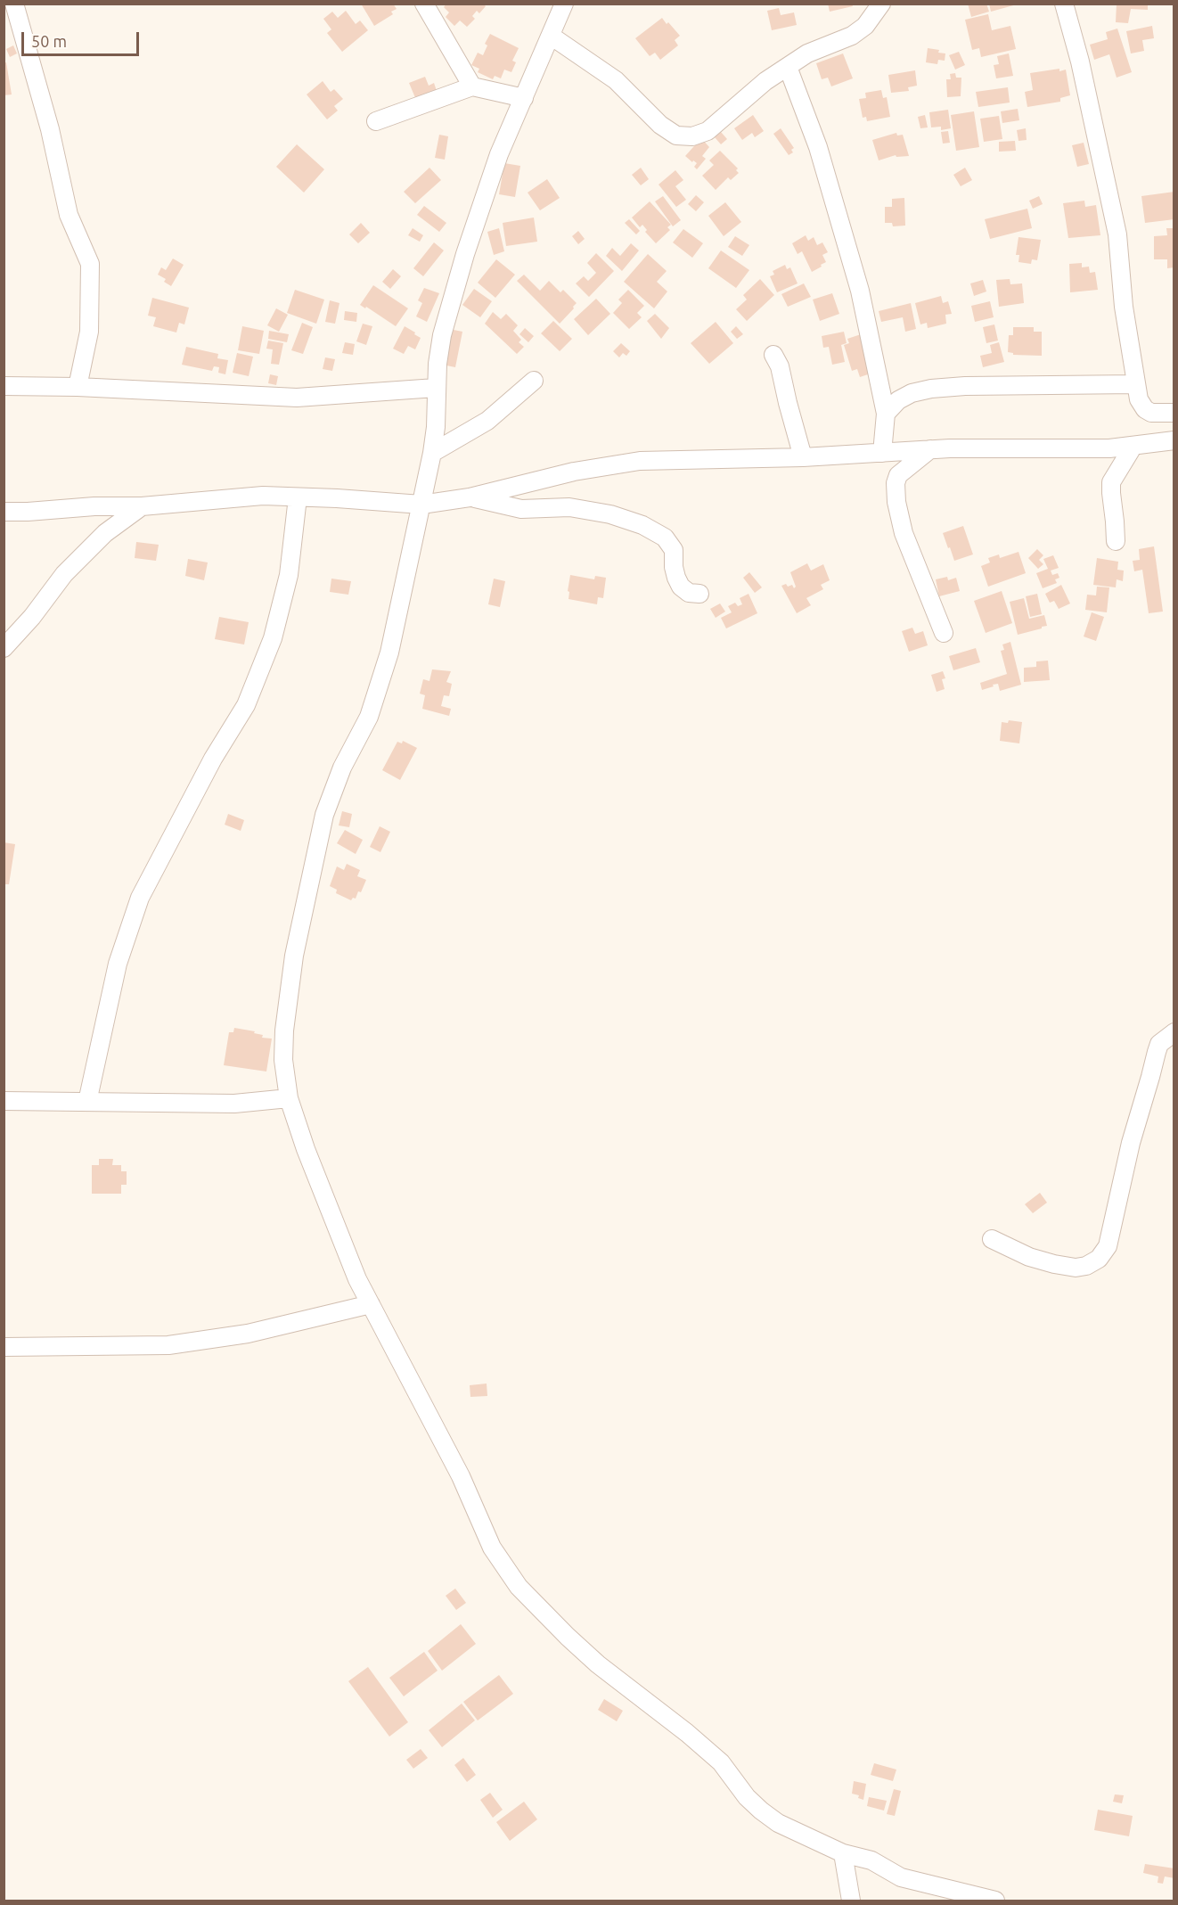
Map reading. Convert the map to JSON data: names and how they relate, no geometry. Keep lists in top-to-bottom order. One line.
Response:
{"scale_bar":"50 m"}
